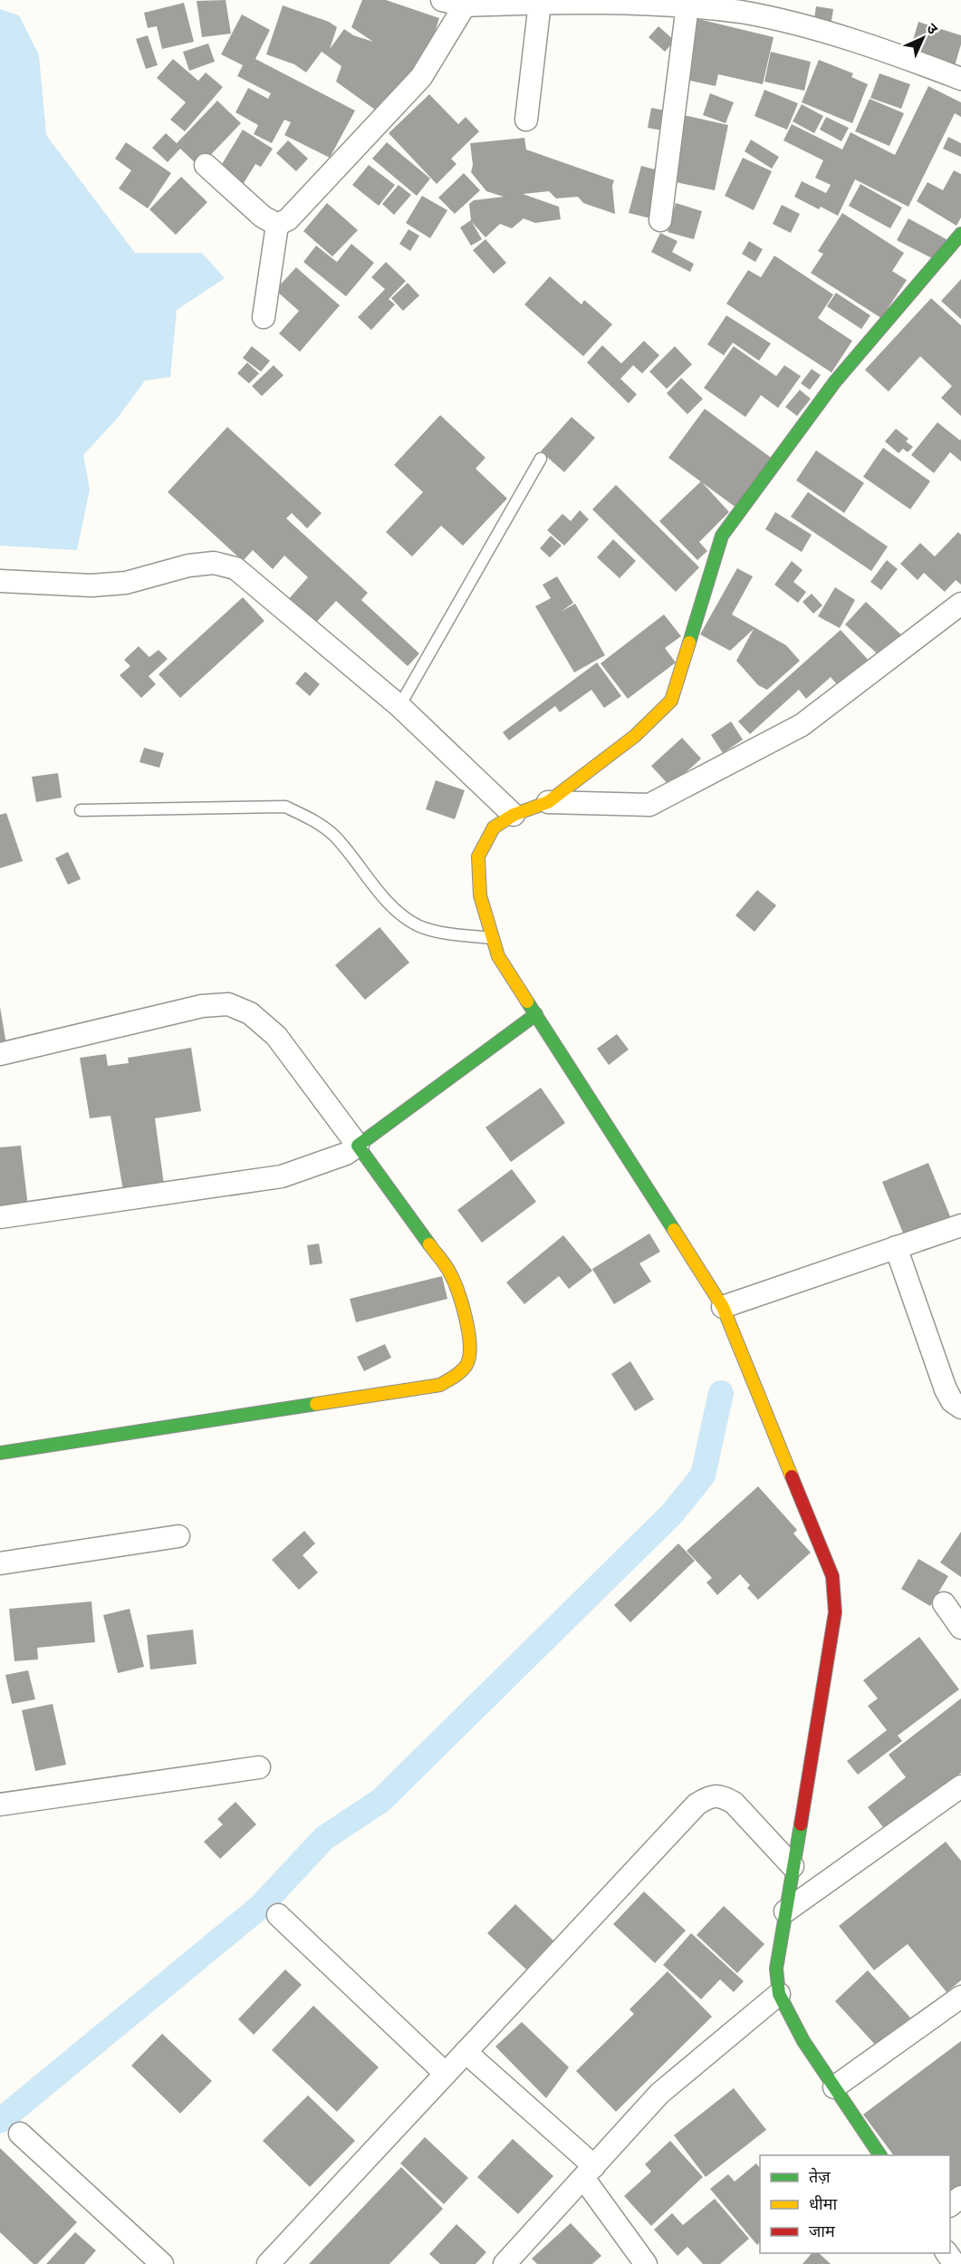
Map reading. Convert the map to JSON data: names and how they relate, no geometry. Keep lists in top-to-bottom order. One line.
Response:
{"legend":["तेज़","धीमा","जाम"],"north":"top right"}
